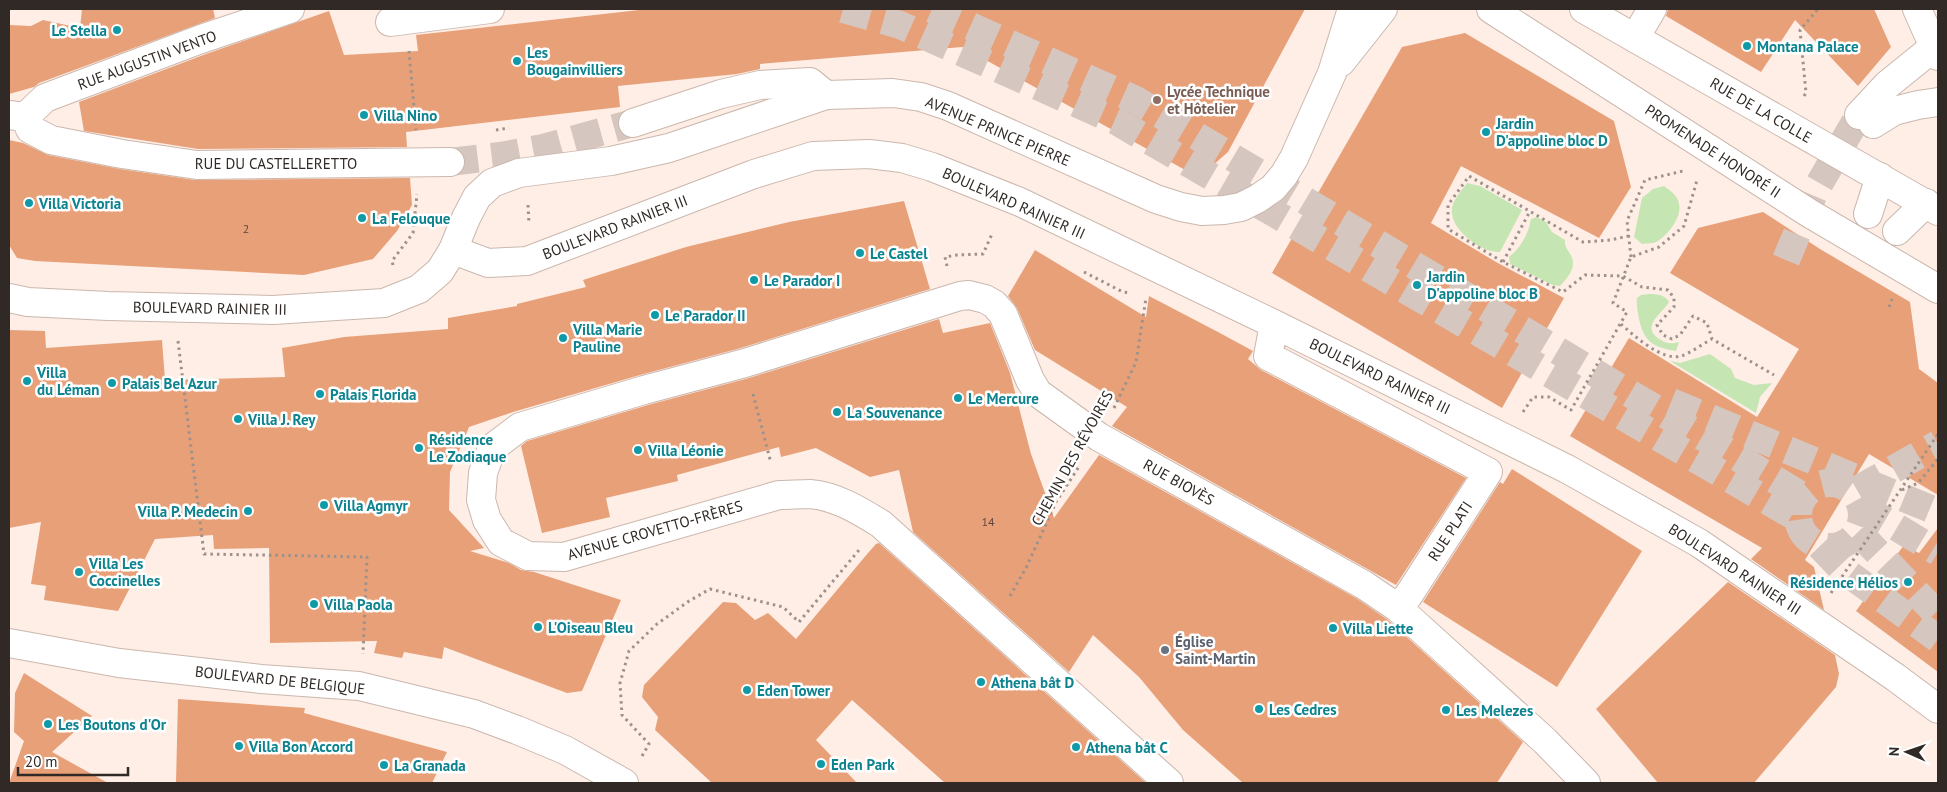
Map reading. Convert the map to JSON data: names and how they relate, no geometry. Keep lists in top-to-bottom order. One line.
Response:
{"streets":{"street":["RUE AUGUSTIN VENTO","RUE DE LA COLLE","AVENUE PRINCE PIERRE","PROMENADE HONORÉ II","RUE DU CASTELLERETTO","BOULEVARD RAINIER III","RUE BIOVÈS","AVENUE CROVETTO-FRÈRES","RUE PLATI","BOULEVARD DE BELGIQUE"],"path":["CHEMIN DES RÉVOIRES"]},"crossings":[["RUE AUGUSTIN VENTO","RUE DU CASTELLERETTO"],["AVENUE PRINCE PIERRE","BOULEVARD RAINIER III"],["BOULEVARD RAINIER III","RUE PLATI"],["CHEMIN DES RÉVOIRES","RUE BIOVÈS"],["CHEMIN DES RÉVOIRES","AVENUE CROVETTO-FRÈRES"],["RUE BIOVÈS","AVENUE CROVETTO-FRÈRES"],["RUE BIOVÈS","RUE PLATI"]],"places":["Le Stella","Montana Palace","Les Bougainvilliers","Lycée Technique et Hôtelier","Villa Nino","Jardin D'appoline bloc D","Villa Victoria","La Felouque","Le Castel","Le Parador I","Jardin D'appoline bloc B","Le Parador II","Villa Marie Pauline","Villa du Léman","Palais Bel Azur","Palais Florida","Le Mercure","La Souvenance","Villa J. Rey","Résidence Le Zodiaque","Villa Léonie","Villa Agmyr","Villa P. Medecin","Villa Les Coccinelles","Résidence Hélios","Villa Paola","L'Oiseau Bleu","Villa Liette","Église Saint-Martin","Athena bât D","Eden Tower","Les Cedres","Les Melezes","Les Boutons d'Or","Villa Bon Accord","Athena bât C","Eden Park","La Granada"],"house_numbers":["2","14"],"scale_bar":"20 m","north":"left"}
